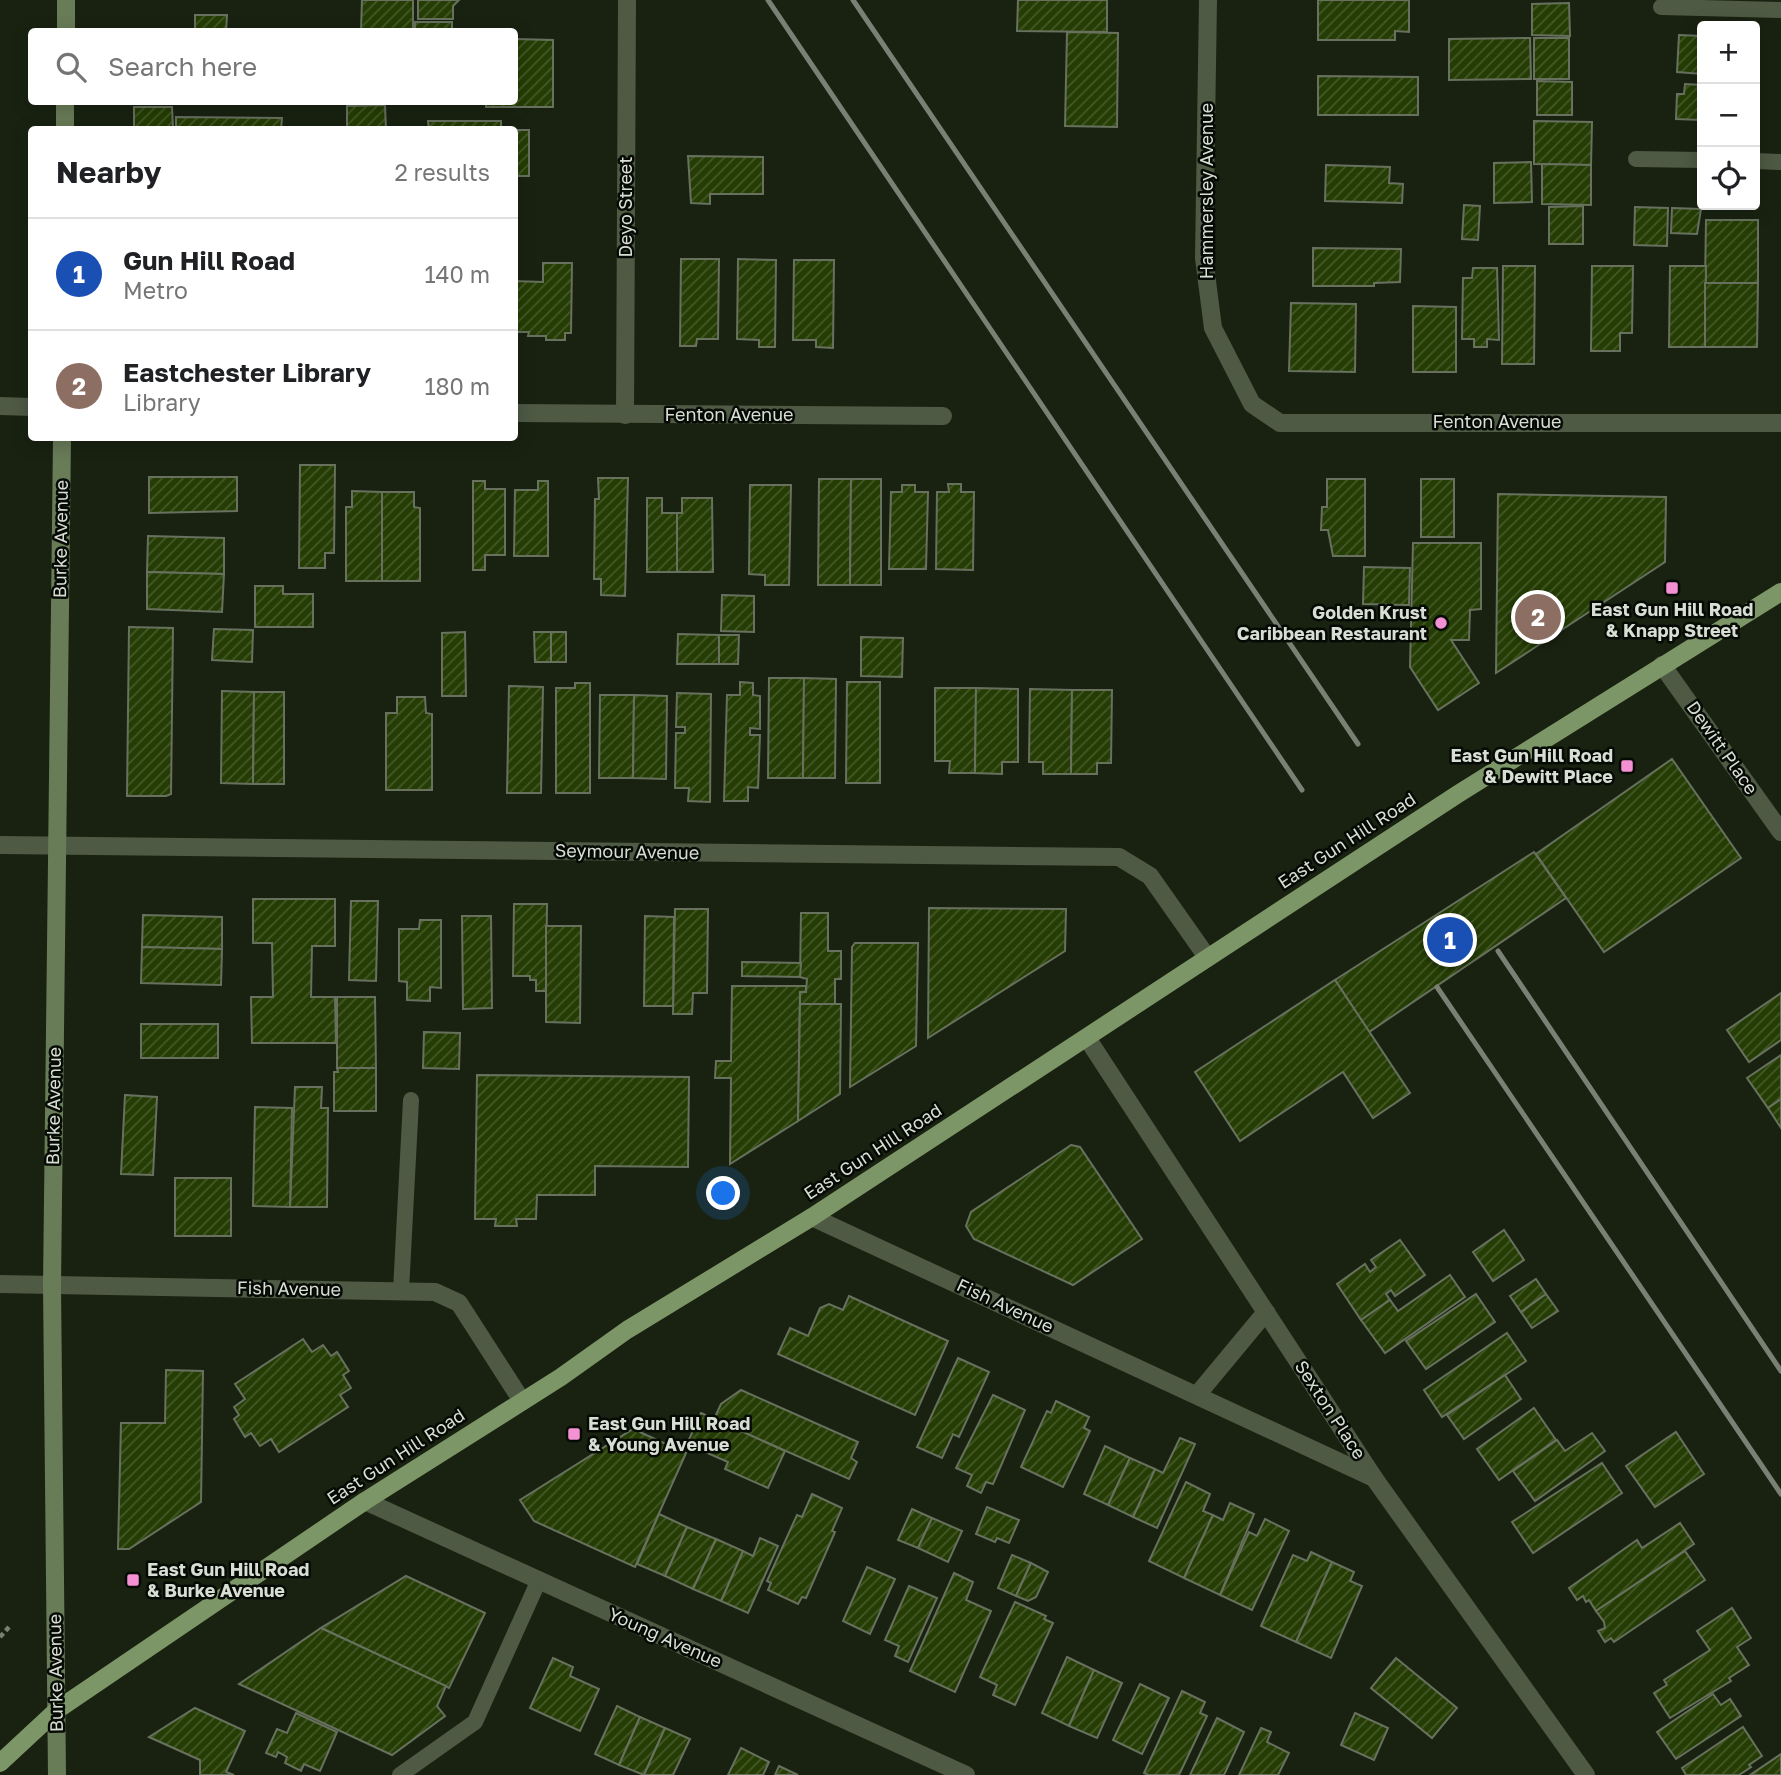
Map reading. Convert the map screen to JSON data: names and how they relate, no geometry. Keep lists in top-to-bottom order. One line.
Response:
{"streets":{"main road":["Burke Avenue","East Gun Hill Road"],"street":["Hammersley Avenue","Deyo Street","Fenton Avenue","Dewitt Place","Seymour Avenue","Fish Avenue","Sexton Place","Young Avenue"]},"crossings":[["Hammersley Avenue","Fenton Avenue"],["Deyo Street","Fenton Avenue"],["Burke Avenue","East Gun Hill Road"],["Burke Avenue","Seymour Avenue"],["Burke Avenue","Fish Avenue"],["Dewitt Place","East Gun Hill Road"],["East Gun Hill Road","Seymour Avenue"],["East Gun Hill Road","Fish Avenue"],["East Gun Hill Road","Sexton Place"],["East Gun Hill Road","Young Avenue"],["Fish Avenue","Sexton Place"]],"places":{"transit":["East Gun Hill Road & Knapp Street","East Gun Hill Road & Dewitt Place","East Gun Hill Road & Young Avenue","East Gun Hill Road & Burke Avenue"],"other":["Golden Krust Caribbean Restaurant"]},"page":{"map_buttons":["+","−"],"search":"Search here","heading":["Nearby","2 results"],"list":[{"mark":"1","name":"Gun Hill Road","note":"Metro","value":"140 m"},{"mark":"2","name":"Eastchester Library","note":"Library","value":"180 m"}],"pins":["2","1"]}}
